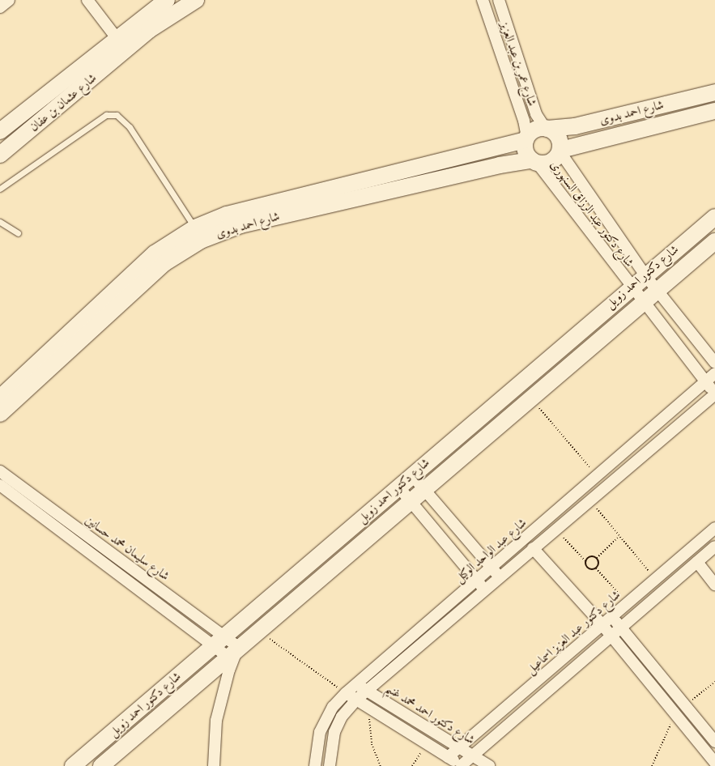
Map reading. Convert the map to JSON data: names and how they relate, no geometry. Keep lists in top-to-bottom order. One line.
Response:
{"streets":{"street":["شارع عمر بن عبد العزيز","شارع عثمان بن عفان","شارع احمد بدوى","شارع دكتور عبد الرزاق السنهورى","شارع دكتور احمد زويل","شارع سليمان محمد حسانين","شارع عبد الواحد الوكيل","شارع دكتور عبد العزيز اسماعيل","شارع دكتور احمد محمد غنيم"]},"crossings":[["شارع عمر بن عبد العزيز","شارع احمد بدوى"],["شارع عمر بن عبد العزيز","شارع دكتور عبد الرزاق السنهورى"],["شارع احمد بدوى","شارع دكتور عبد الرزاق السنهورى"],["شارع دكتور عبد الرزاق السنهورى","شارع دكتور احمد زويل"],["شارع دكتور عبد الرزاق السنهورى","شارع عبد الواحد الوكيل"],["شارع دكتور احمد زويل","شارع سليمان محمد حسانين"],["شارع عبد الواحد الوكيل","شارع دكتور احمد محمد غنيم"],["شارع دكتور عبد العزيز اسماعيل","شارع دكتور احمد محمد غنيم"]]}
